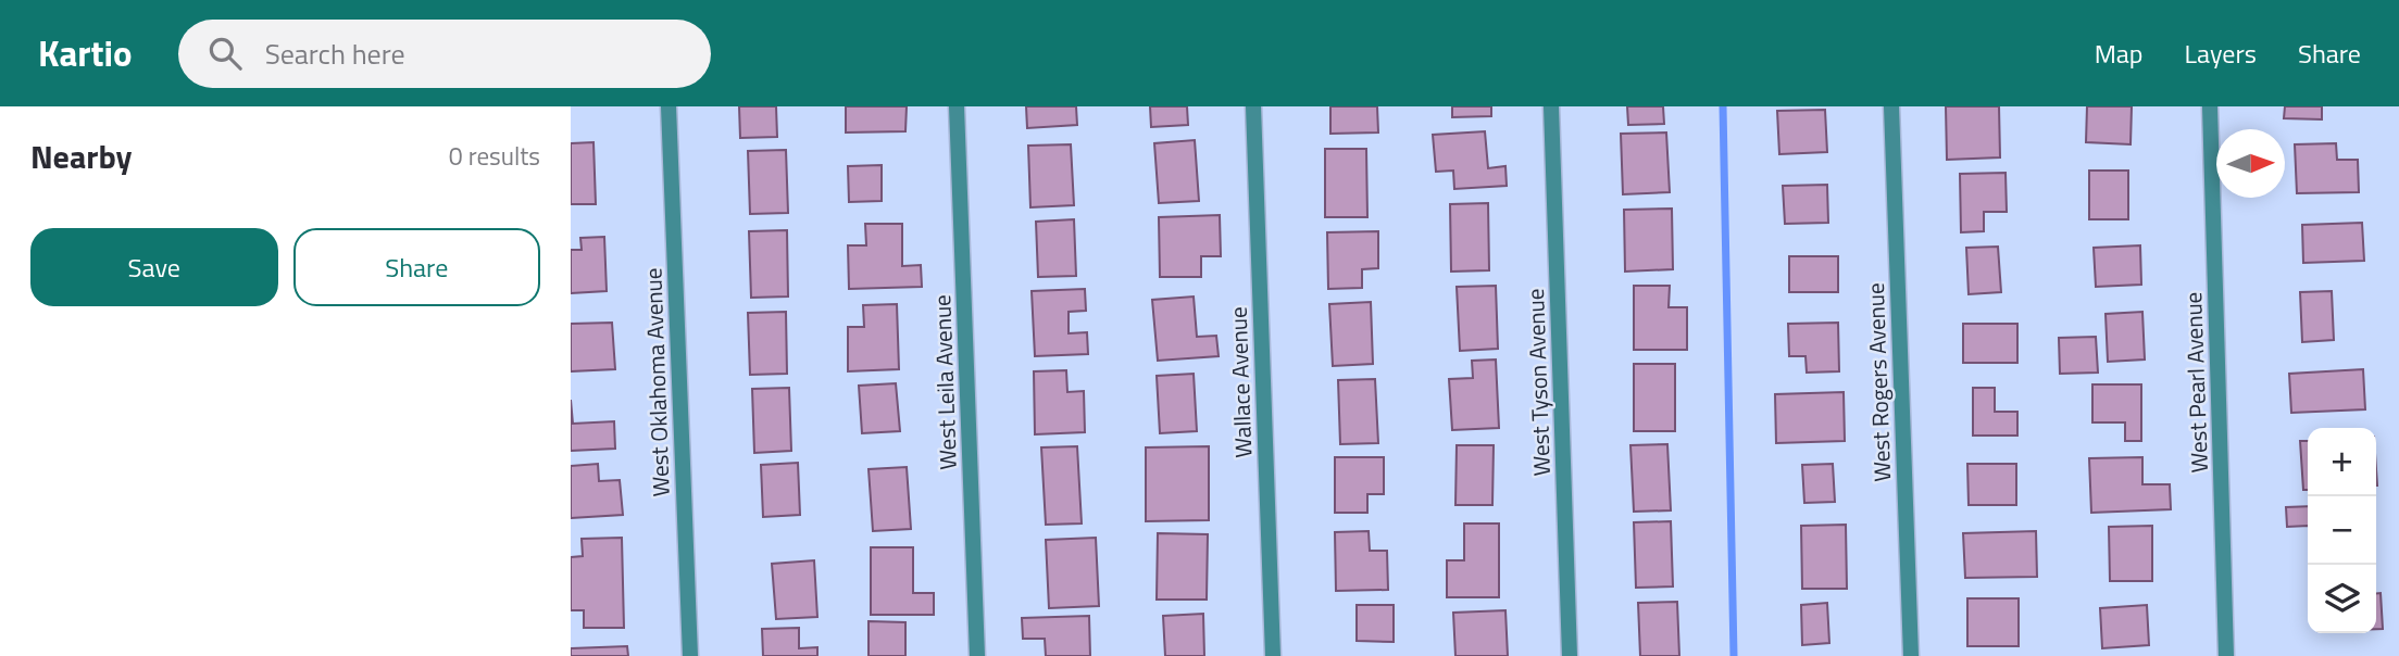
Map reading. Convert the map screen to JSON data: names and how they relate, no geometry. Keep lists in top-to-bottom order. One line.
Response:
{"streets":{"street":["West Oklahoma Avenue","West Leila Avenue","Wallace Avenue","West Tyson Avenue","West Rogers Avenue","West Pearl Avenue"]},"north":"right","page":{"header":"Kartio","search":"Search here","nav":["Map","Layers","Share"],"heading":["Nearby","0 results"],"buttons":["Save","Share"],"map_buttons":["+","−"]}}
